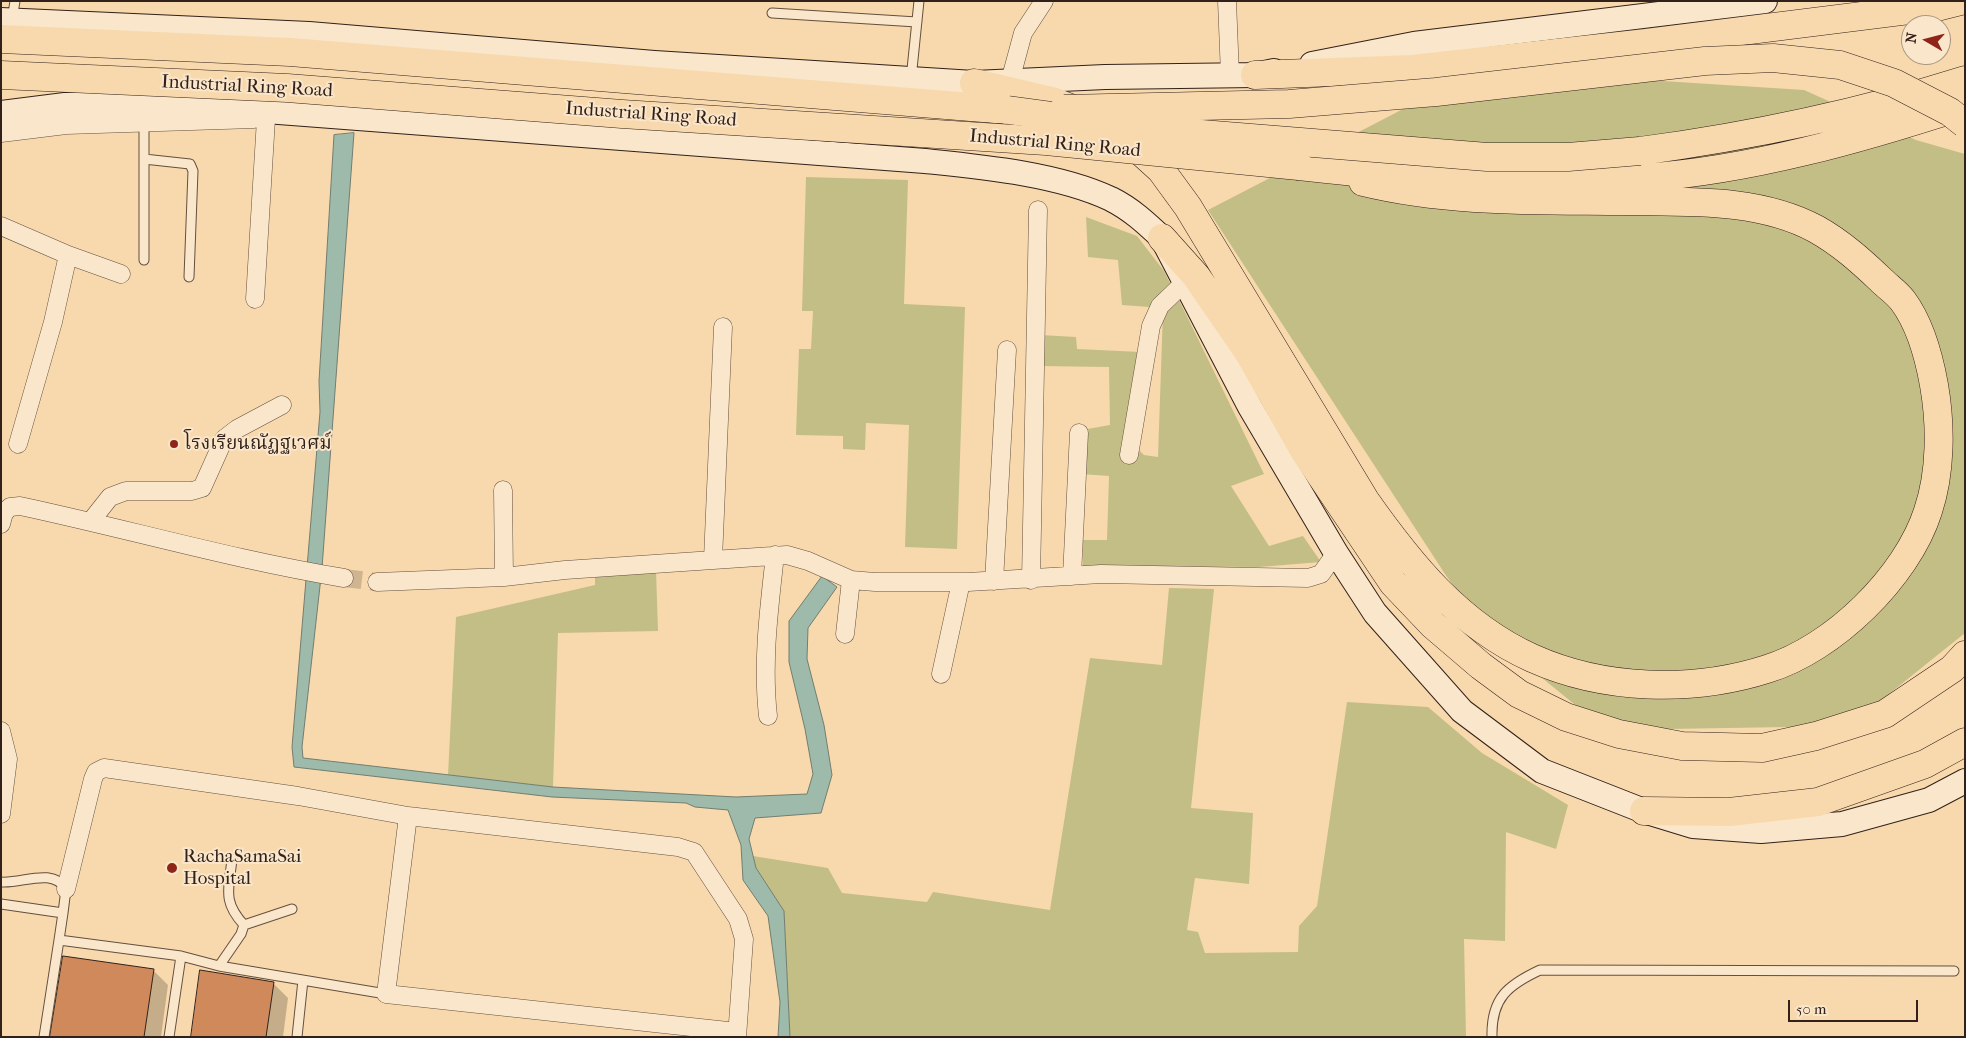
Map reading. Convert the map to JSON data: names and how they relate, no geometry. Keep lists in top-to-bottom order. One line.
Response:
{"streets":{"main road":["Industrial Ring Road"]},"places":["โรงเรียนณัฏฐเวศม์","RachaSamaSai Hospital"],"scale_bar":"50 m","north":"left"}
